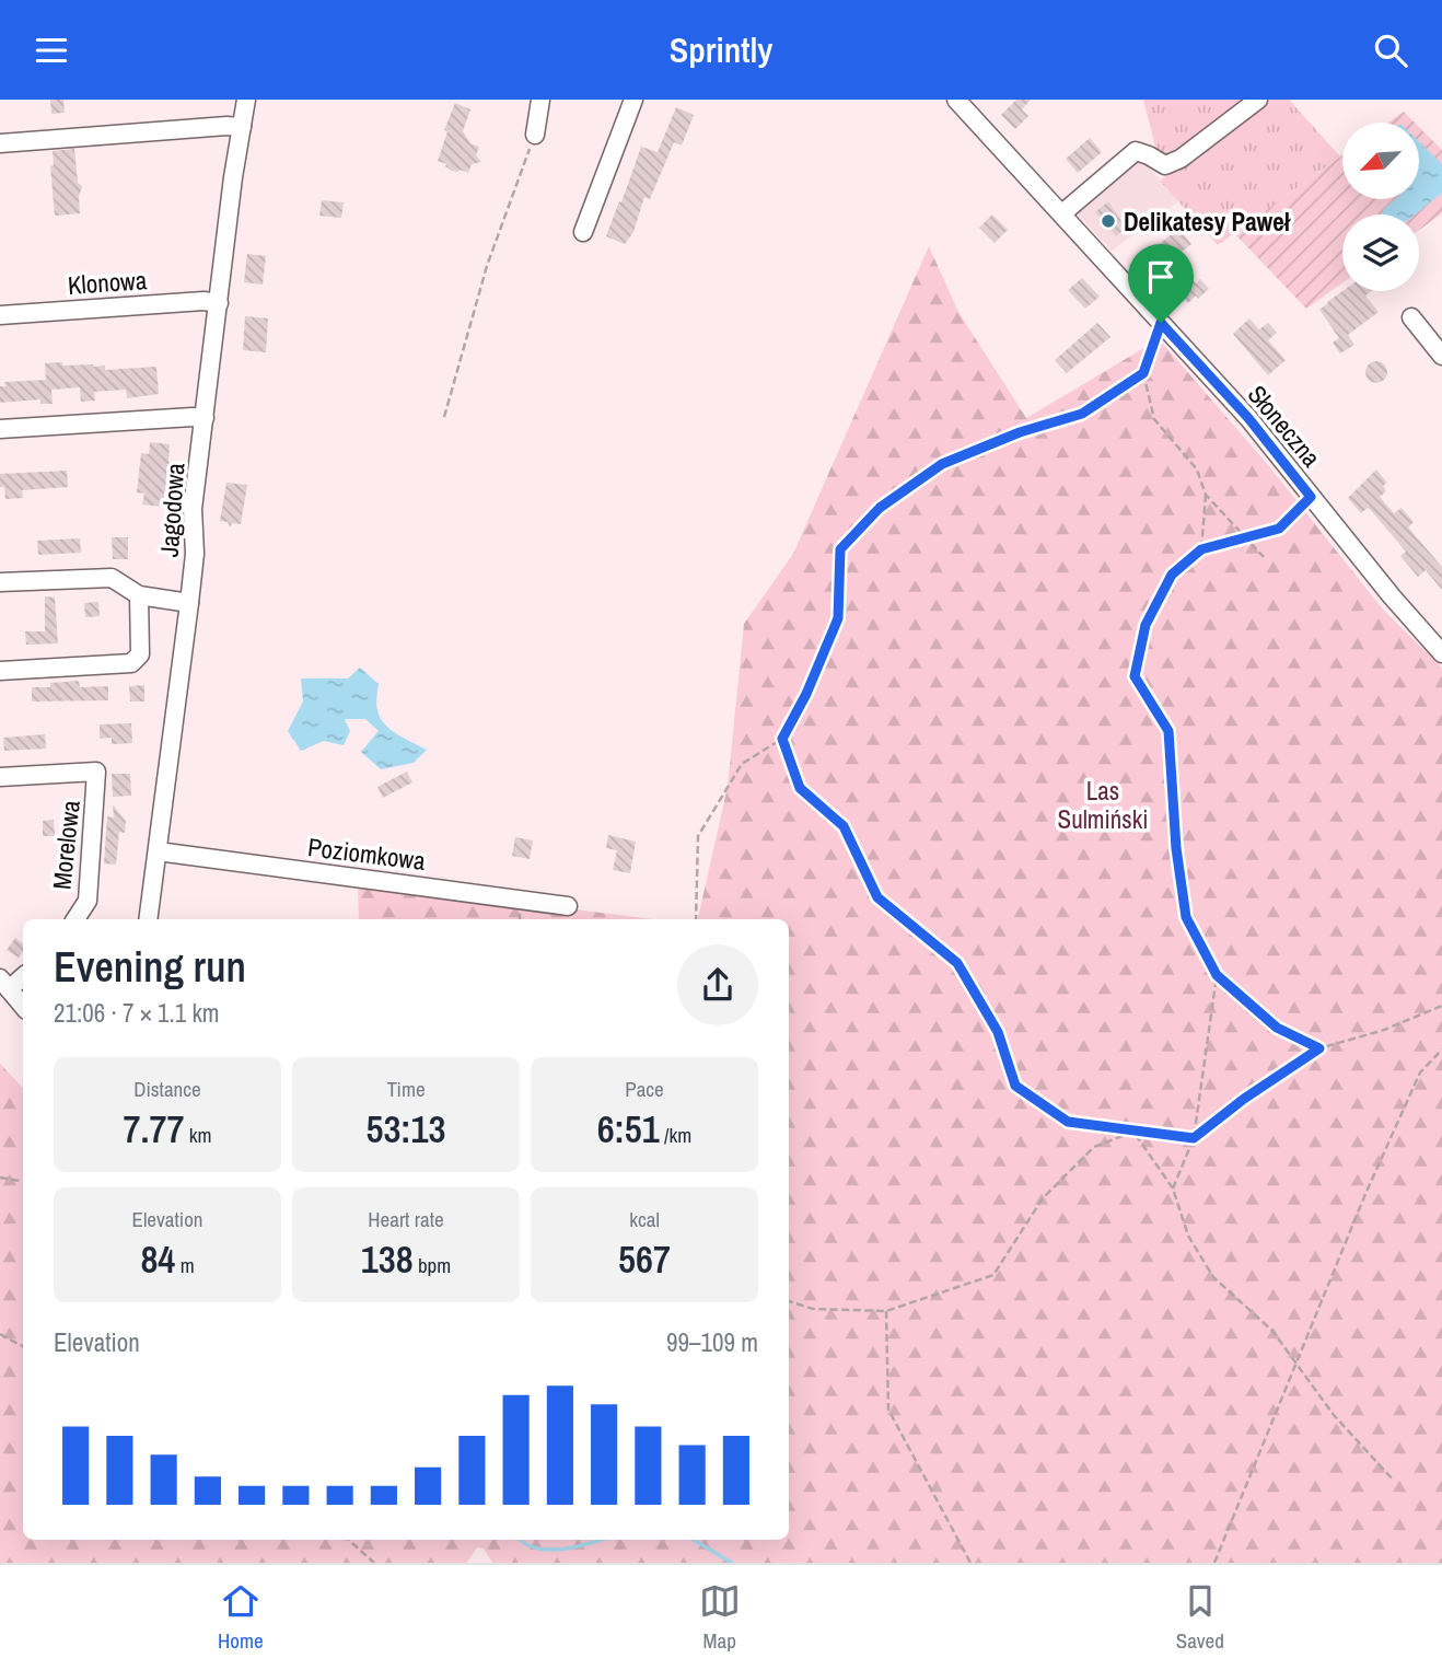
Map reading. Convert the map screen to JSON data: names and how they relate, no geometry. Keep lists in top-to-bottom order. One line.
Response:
{"streets":{"street":["Klonowa","Słoneczna","Jagodowa","Morelowa","Poziomkowa"]},"crossings":[["Klonowa","Jagodowa"],["Jagodowa","Poziomkowa"]],"parks":["Las Sulmiński"],"places":["Delikatesy Paweł"],"north":"bottom left","page":{"header":"Sprintly","heading":["Evening run","21:06 · 7 × 1.1 km"],"stats":[["Distance","7.77 km"],["Time","53:13"],["Pace","6:51 /km"],["Elevation","84 m"],["Heart rate","138 bpm"],["kcal","567"]],"chart":["Elevation","99–109 m"],"tabs":["Home","Map","Saved"]}}
